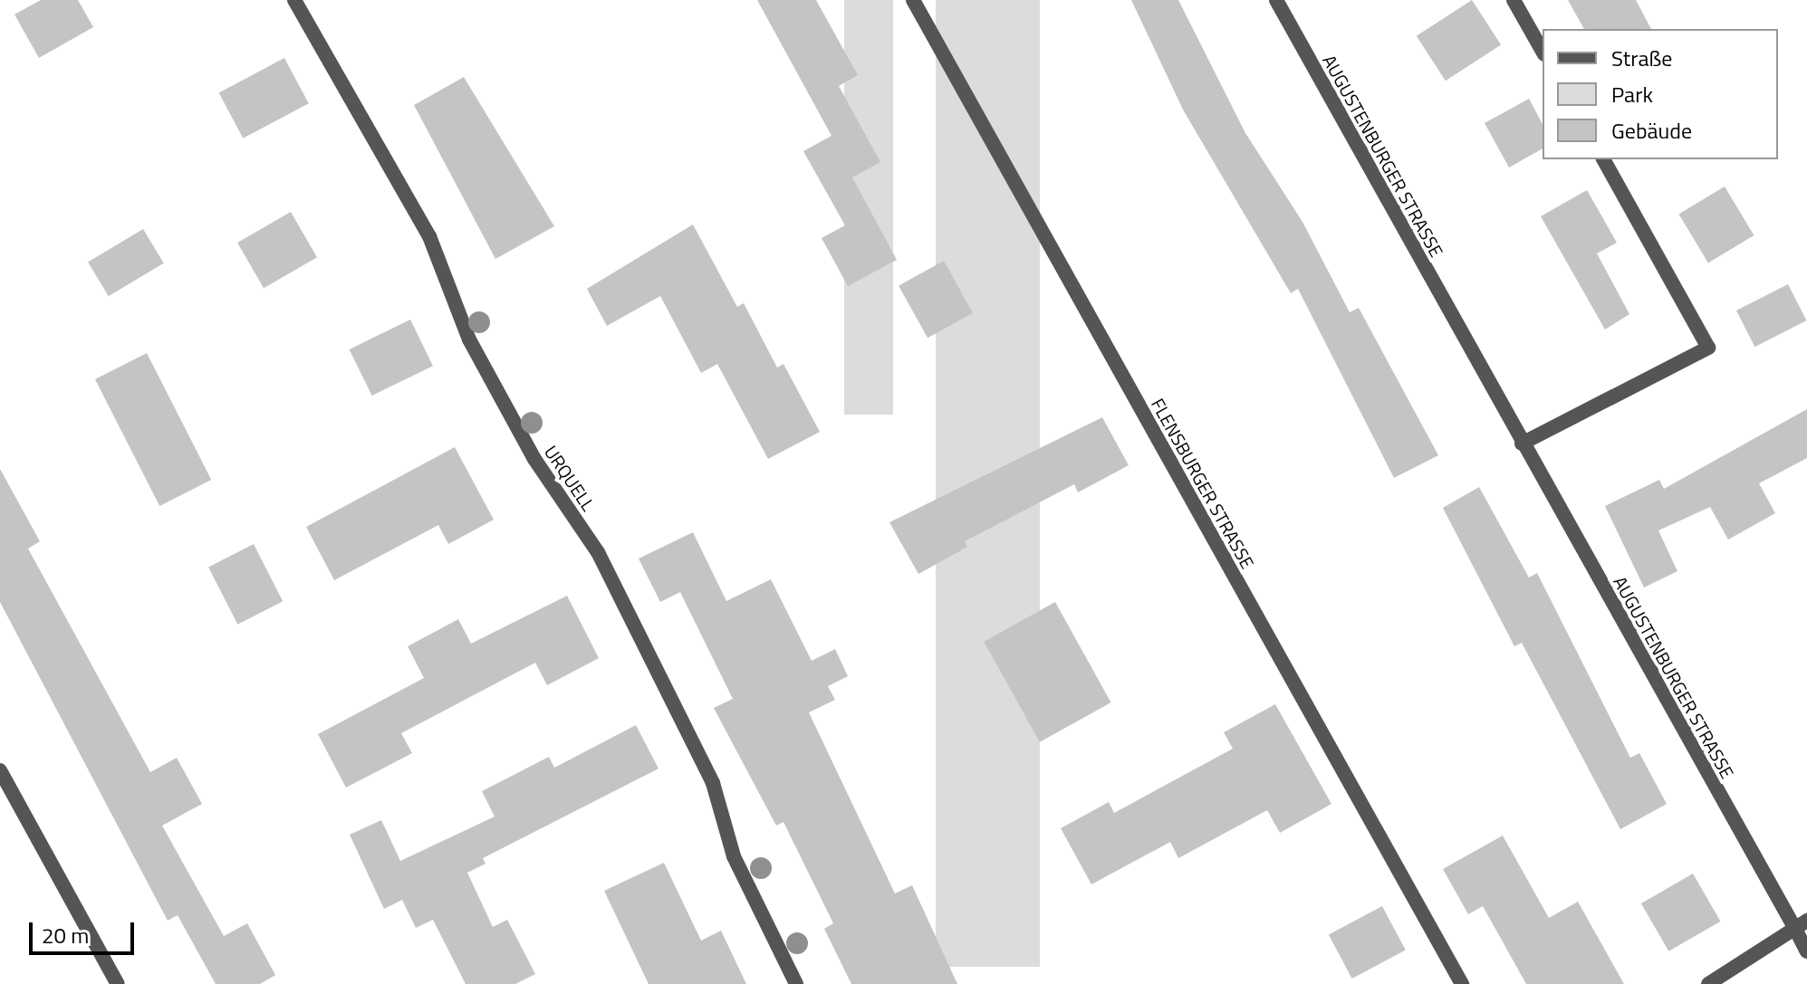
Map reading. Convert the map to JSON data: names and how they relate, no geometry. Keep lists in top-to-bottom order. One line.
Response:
{"streets":{"street":["AUGUSTENBURGER STRASSE","URQUELL","FLENSBURGER STRASSE"]},"legend":["Straße","Park","Gebäude"],"scale_bar":"20 m"}
